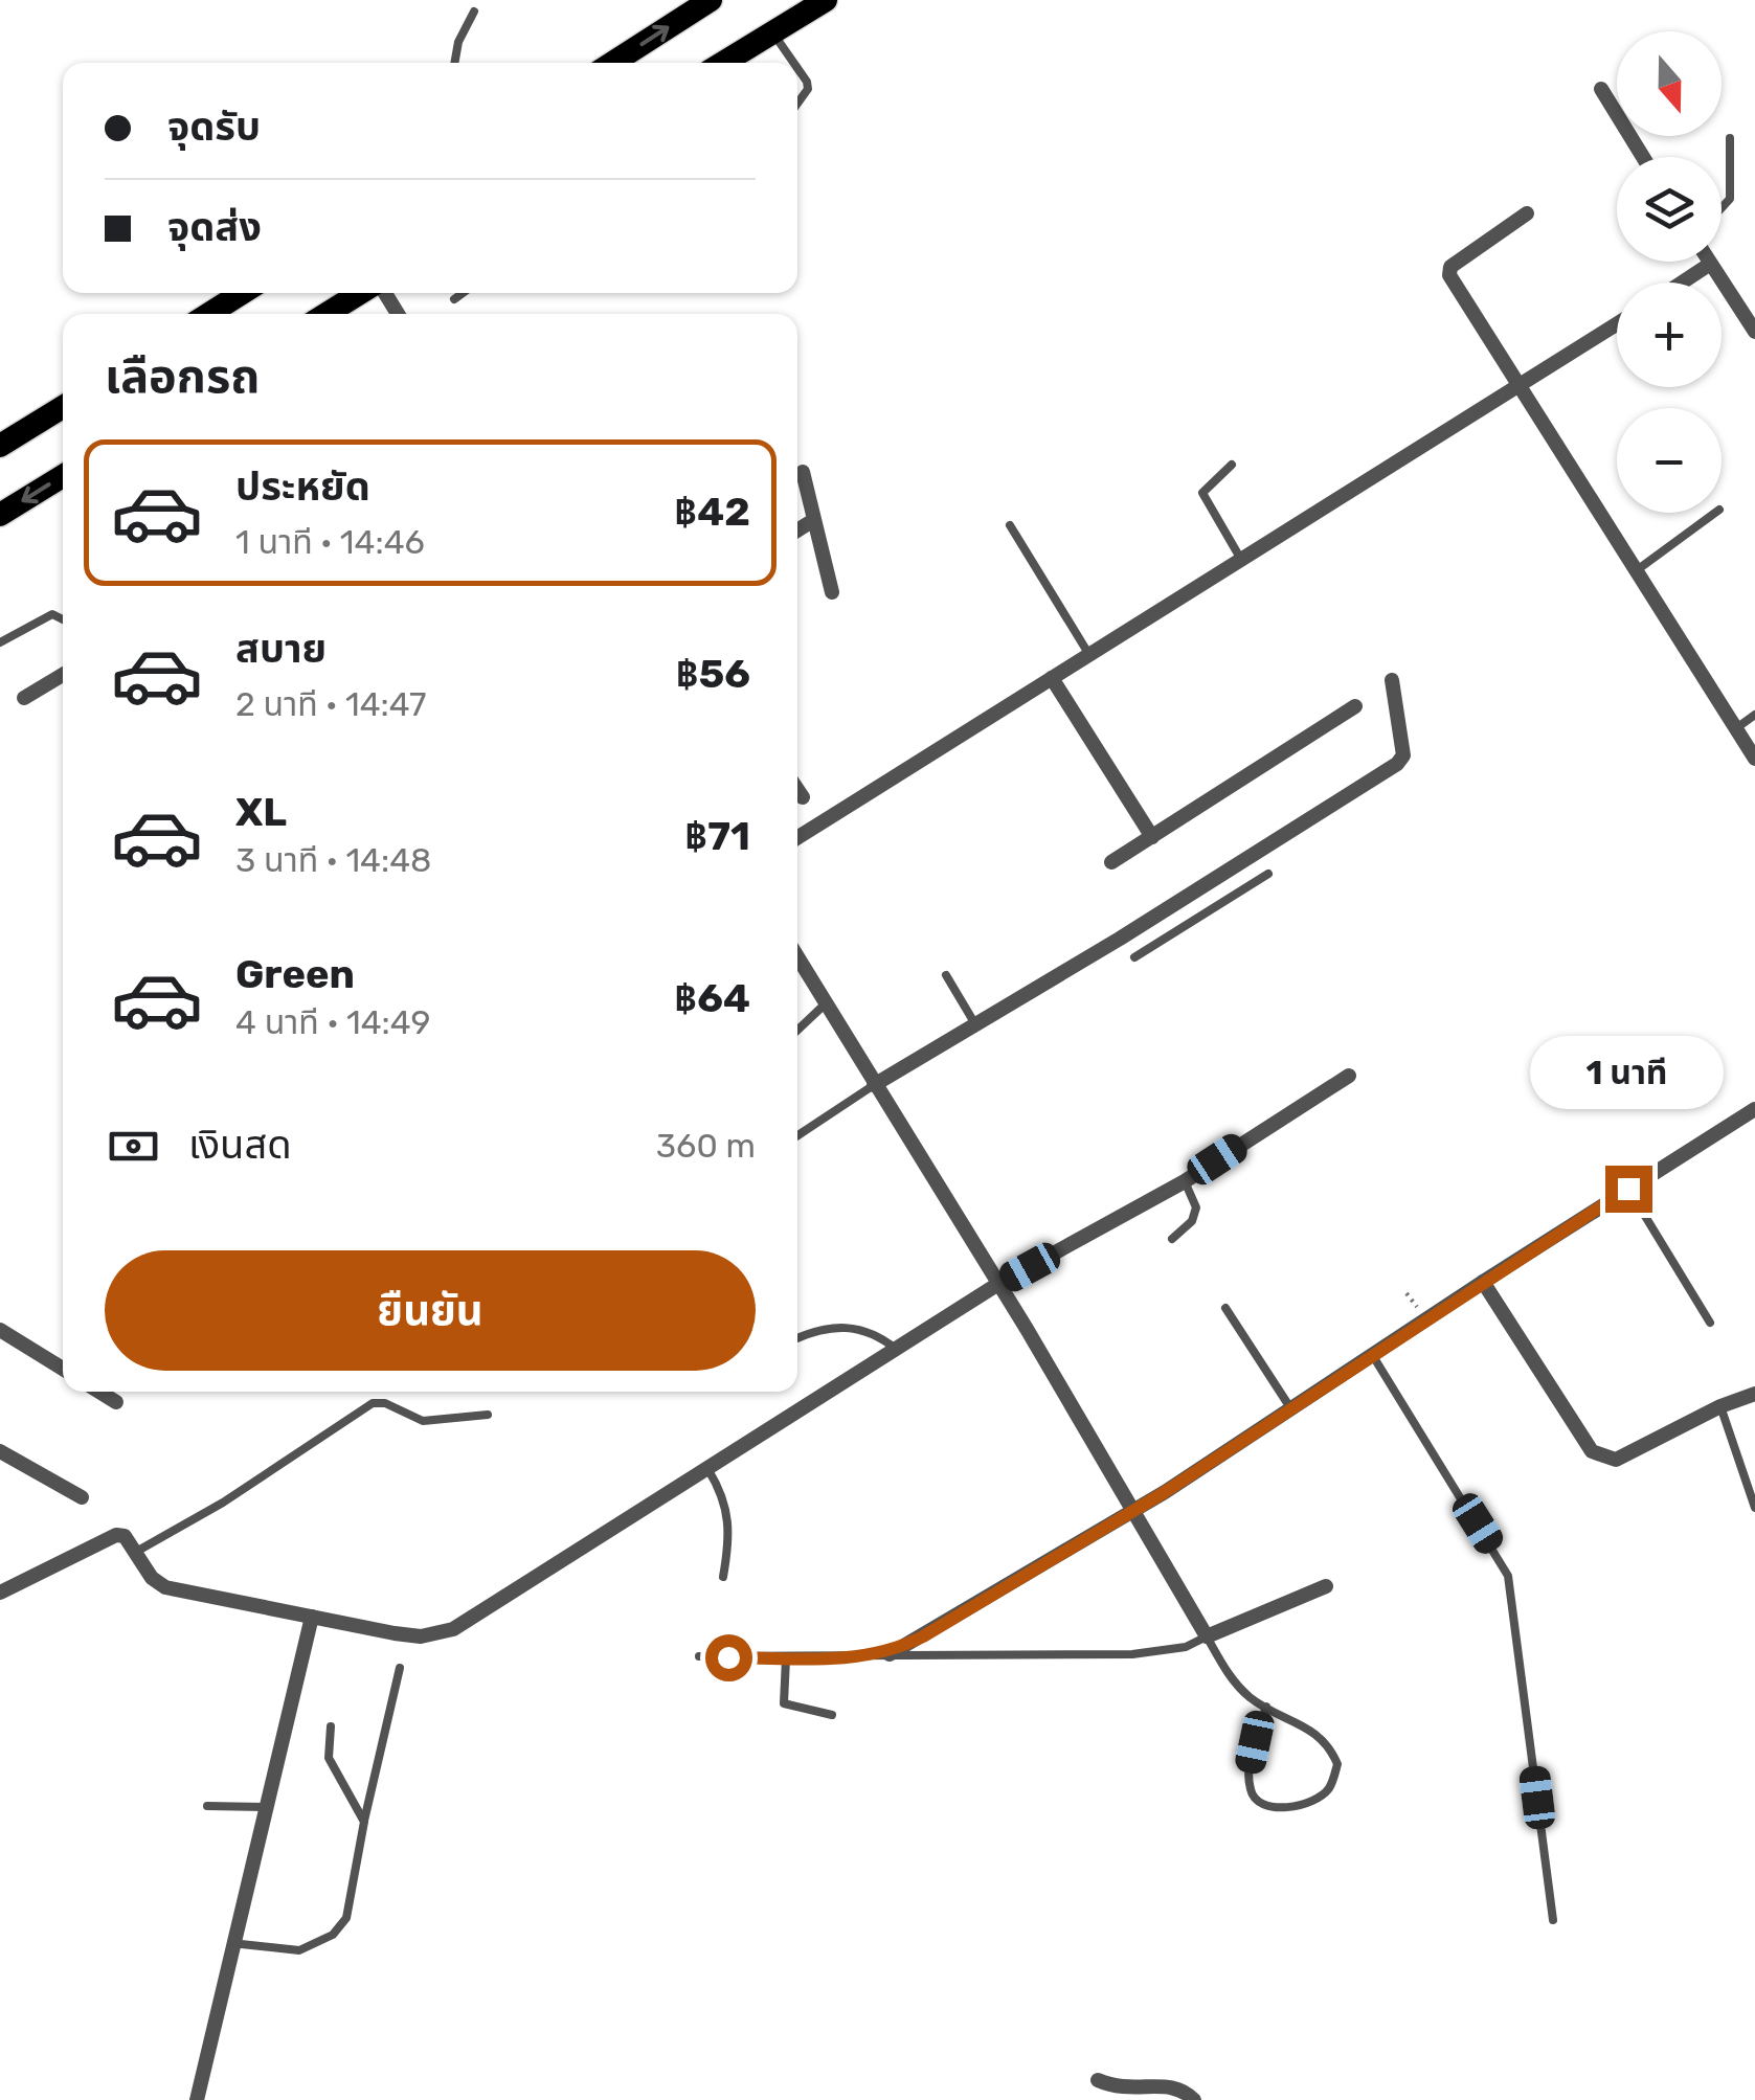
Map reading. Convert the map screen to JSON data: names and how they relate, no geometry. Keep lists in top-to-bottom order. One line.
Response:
{"north":"bottom","page":{"map_buttons":["+","−"],"banner":["จุดรับ","จุดส่ง"],"heading":"เลือกรถ","list":[{"name":"ประหยัด","note":"1 นาที · 14:46","value":"฿42"},{"name":"สบาย","note":"2 นาที · 14:47","value":"฿56"},{"name":"XL","note":"3 นาที · 14:48","value":"฿71"},{"name":"Green","note":"4 นาที · 14:49","value":"฿64"}],"bubble":"1 นาที","pay":["เงินสด","360 m"],"buttons":"ยืนยัน"}}
